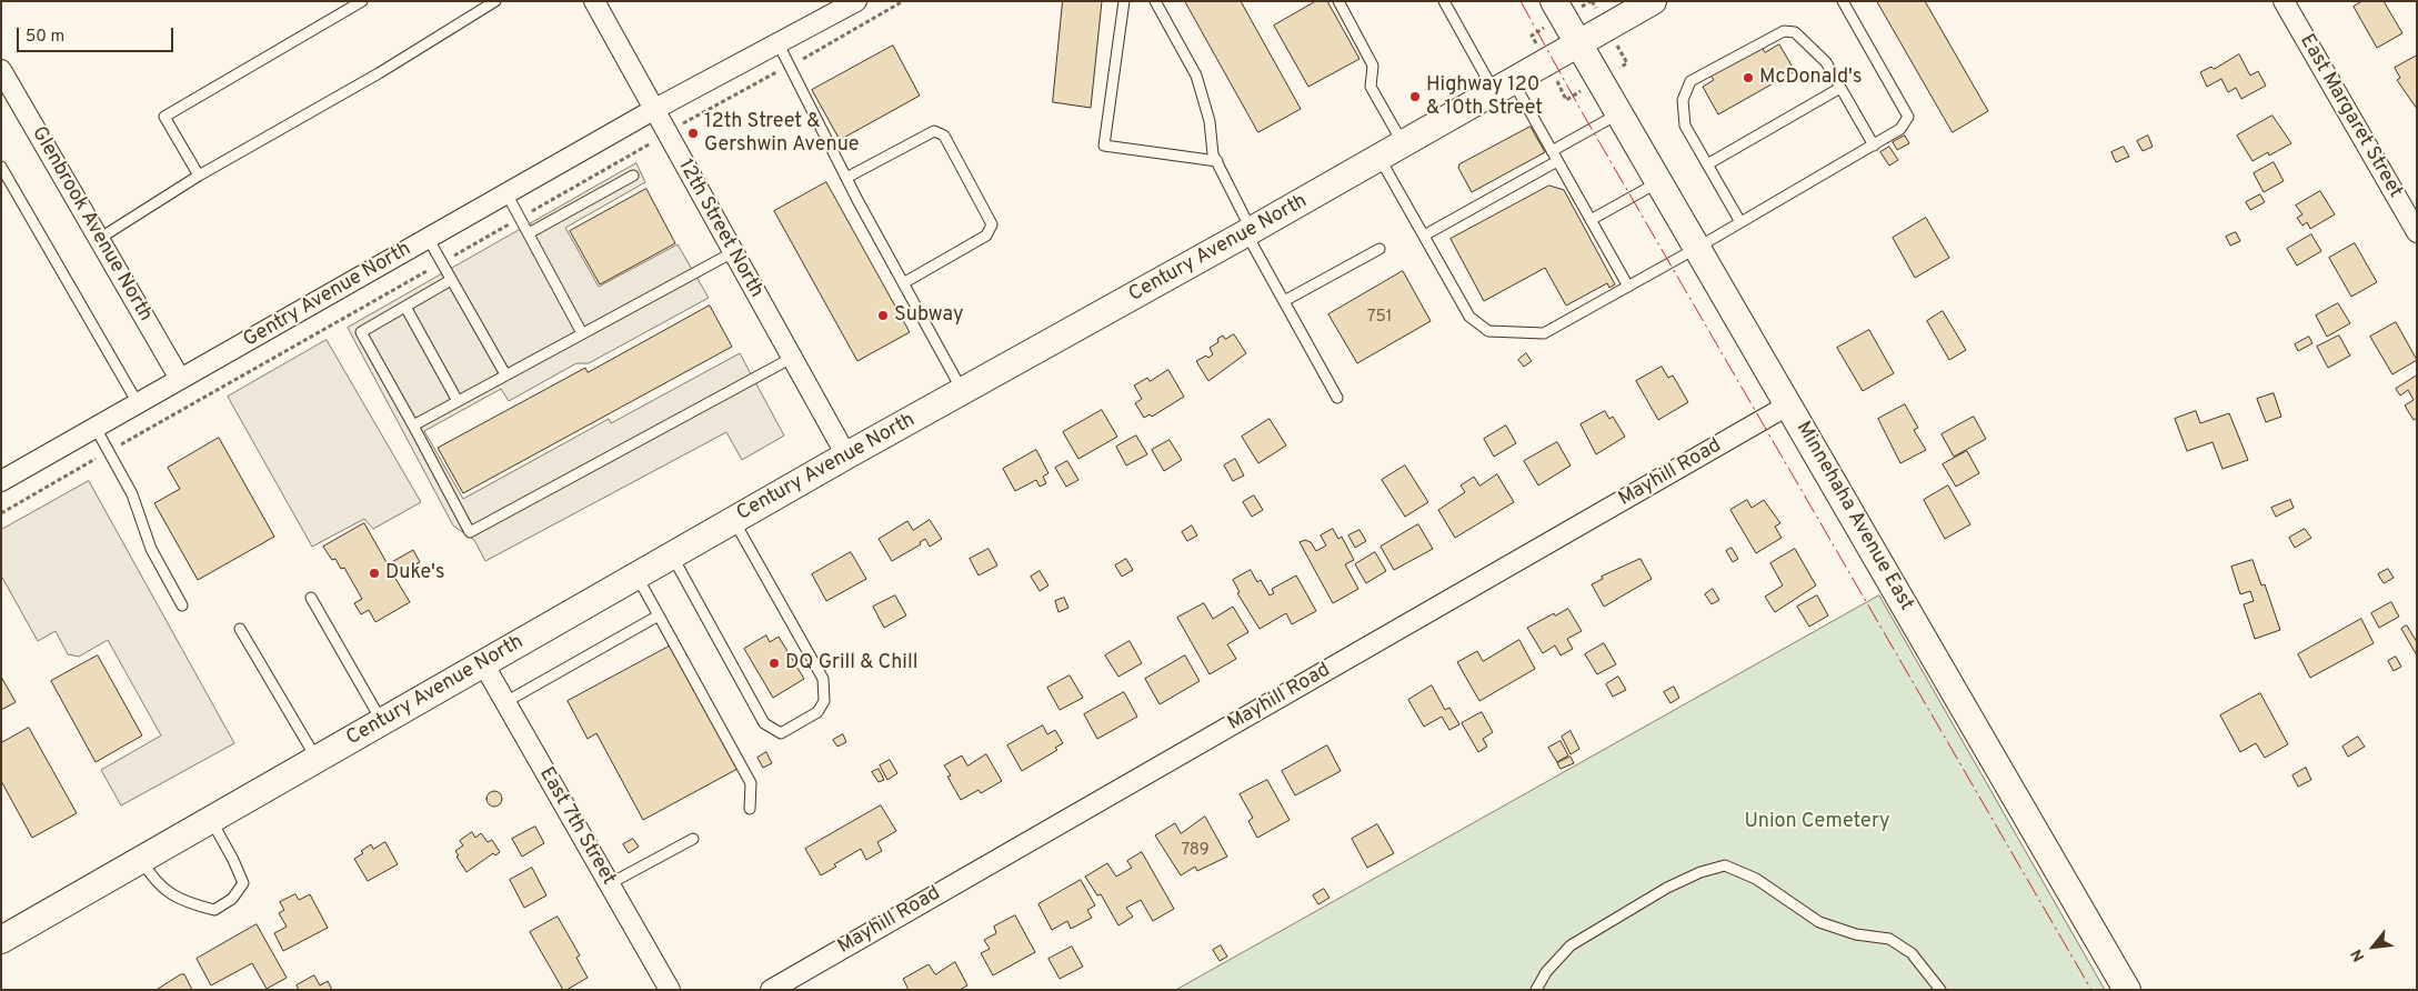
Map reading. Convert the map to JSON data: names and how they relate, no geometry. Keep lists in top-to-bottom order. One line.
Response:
{"streets":{"main road":["Century Avenue North","Minnehaha Avenue East"],"street":["East Margaret Street","Glenbrook Avenue North","12th Street North","Gentry Avenue North","Mayhill Road","East 7th Street"]},"crossings":[["Glenbrook Avenue North","Gentry Avenue North"],["12th Street North","Century Avenue North"],["12th Street North","Gentry Avenue North"],["Century Avenue North","Minnehaha Avenue East"],["Century Avenue North","East 7th Street"],["Mayhill Road","Minnehaha Avenue East"]],"parks":["Union Cemetery"],"places":["McDonald's","Highway 120 & 10th Street","12th Street & Gershwin Avenue","Subway","Duke's","DQ Grill & Chill"],"house_numbers":["751","789"],"scale_bar":"50 m","north":"bottom left"}
